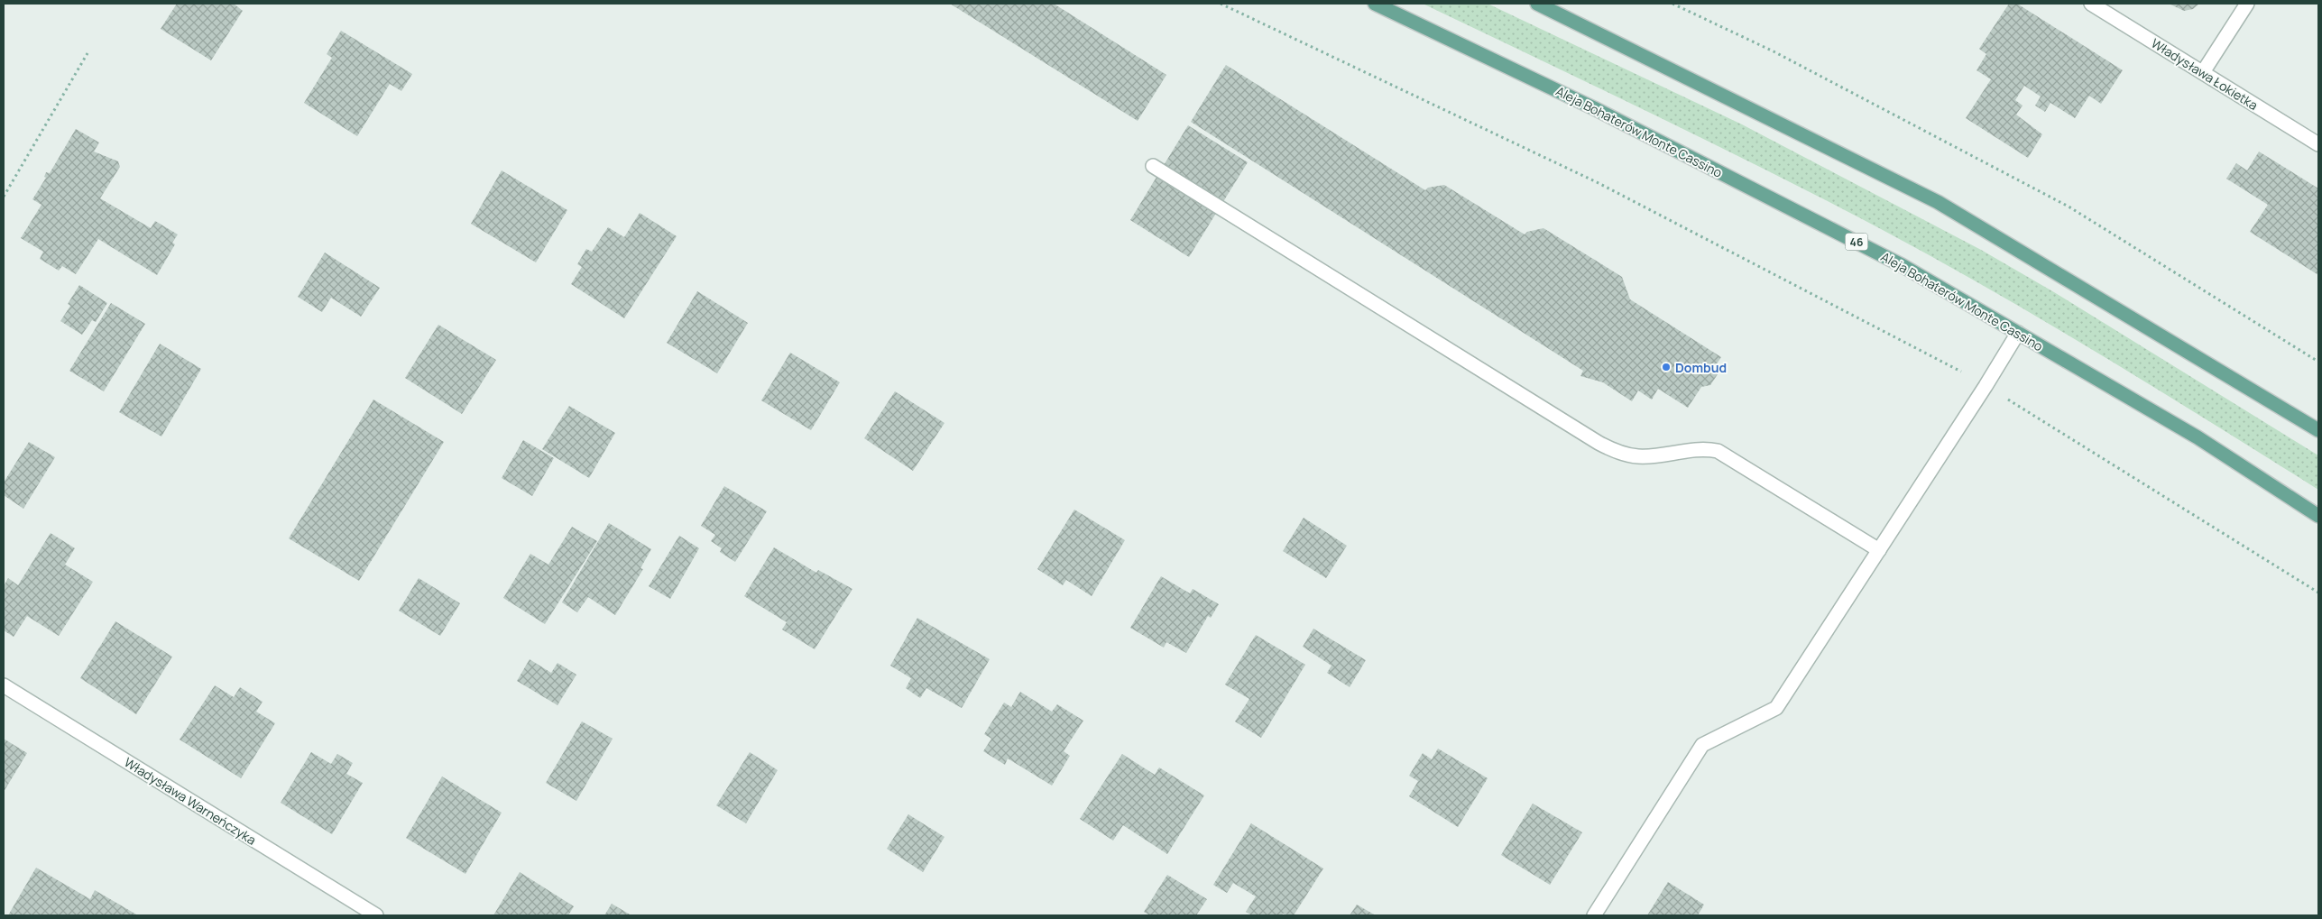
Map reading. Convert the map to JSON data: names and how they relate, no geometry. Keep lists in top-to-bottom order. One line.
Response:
{"streets":{"main road":["Aleja Bohaterów Monte Cassino","46"],"street":["Władysława Łokietka","Władysława Warneńczyka"]},"places":["Dombud"]}
